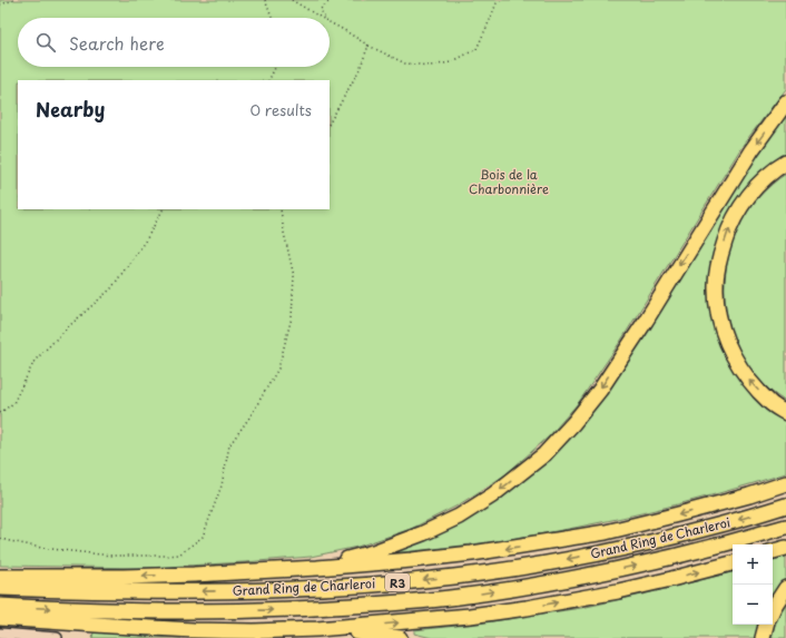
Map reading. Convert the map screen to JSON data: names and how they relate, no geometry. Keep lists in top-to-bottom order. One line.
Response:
{"streets":{"highway":["Grand Ring de Charleroi","R3"]},"parks":["Bois de la Charbonnière"],"page":{"search":"Search here","heading":["Nearby","0 results"],"map_buttons":["+","−"]}}
